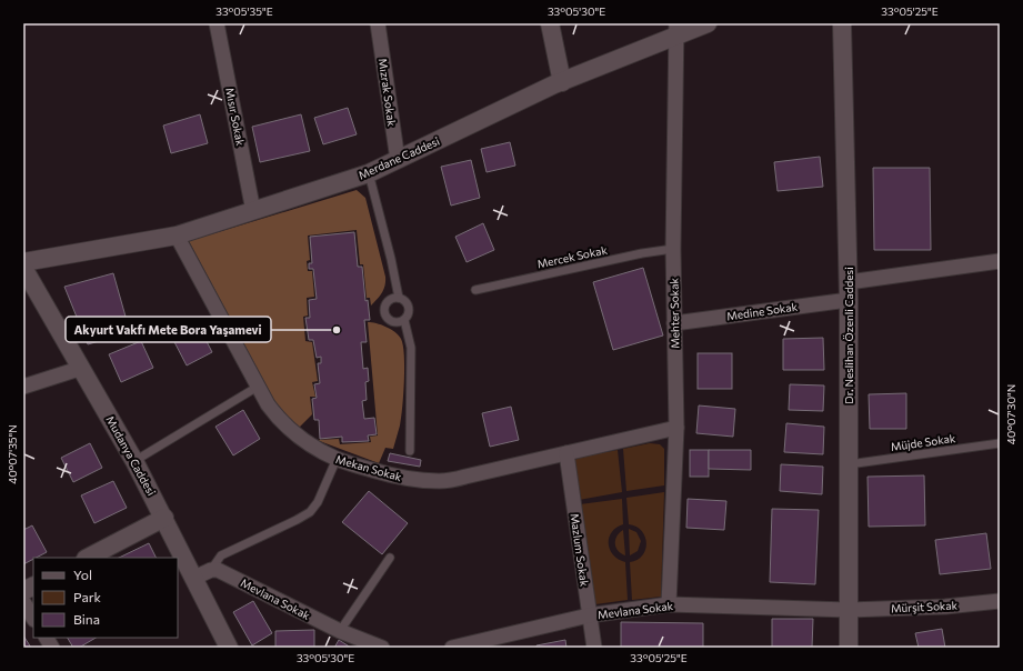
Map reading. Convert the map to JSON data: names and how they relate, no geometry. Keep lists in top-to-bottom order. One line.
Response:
{"streets":{"street":["Mızrak Sokak","Mısır Sokak","Merdane Caddesi","Medine Sokak","Mehter Sokak","Dr. Neslihan Özenli Caddesi","Mudanya Caddesi","Mekan Sokak","Mazlum Sokak","Mevlana Sokak","Mürşit Sokak"],"lane":["Mercek Sokak","Müjde Sokak"]},"crossings":[["Mızrak Sokak","Merdane Caddesi"],["Mısır Sokak","Merdane Caddesi"],["Merdane Caddesi","Mehter Sokak"],["Merdane Caddesi","Mekan Sokak"],["Mercek Sokak","Mehter Sokak"],["Medine Sokak","Mehter Sokak"],["Medine Sokak","Dr. Neslihan Özenli Caddesi"],["Mehter Sokak","Mekan Sokak"],["Mehter Sokak","Mevlana Sokak"],["Dr. Neslihan Özenli Caddesi","Müjde Sokak"],["Dr. Neslihan Özenli Caddesi","Mevlana Sokak"],["Dr. Neslihan Özenli Caddesi","Mürşit Sokak"],["Mekan Sokak","Mazlum Sokak"],["Mazlum Sokak","Mevlana Sokak"],["Mevlana Sokak","Mürşit Sokak"]],"places":["Akyurt Vakfı Mete Bora Yaşamevi"],"legend":["Yol","Park","Bina"],"coordinates":["33°05'35\"E","33°05'30\"E","33°05'25\"E","40°07'30\"N","40°07'35\"N"]}
